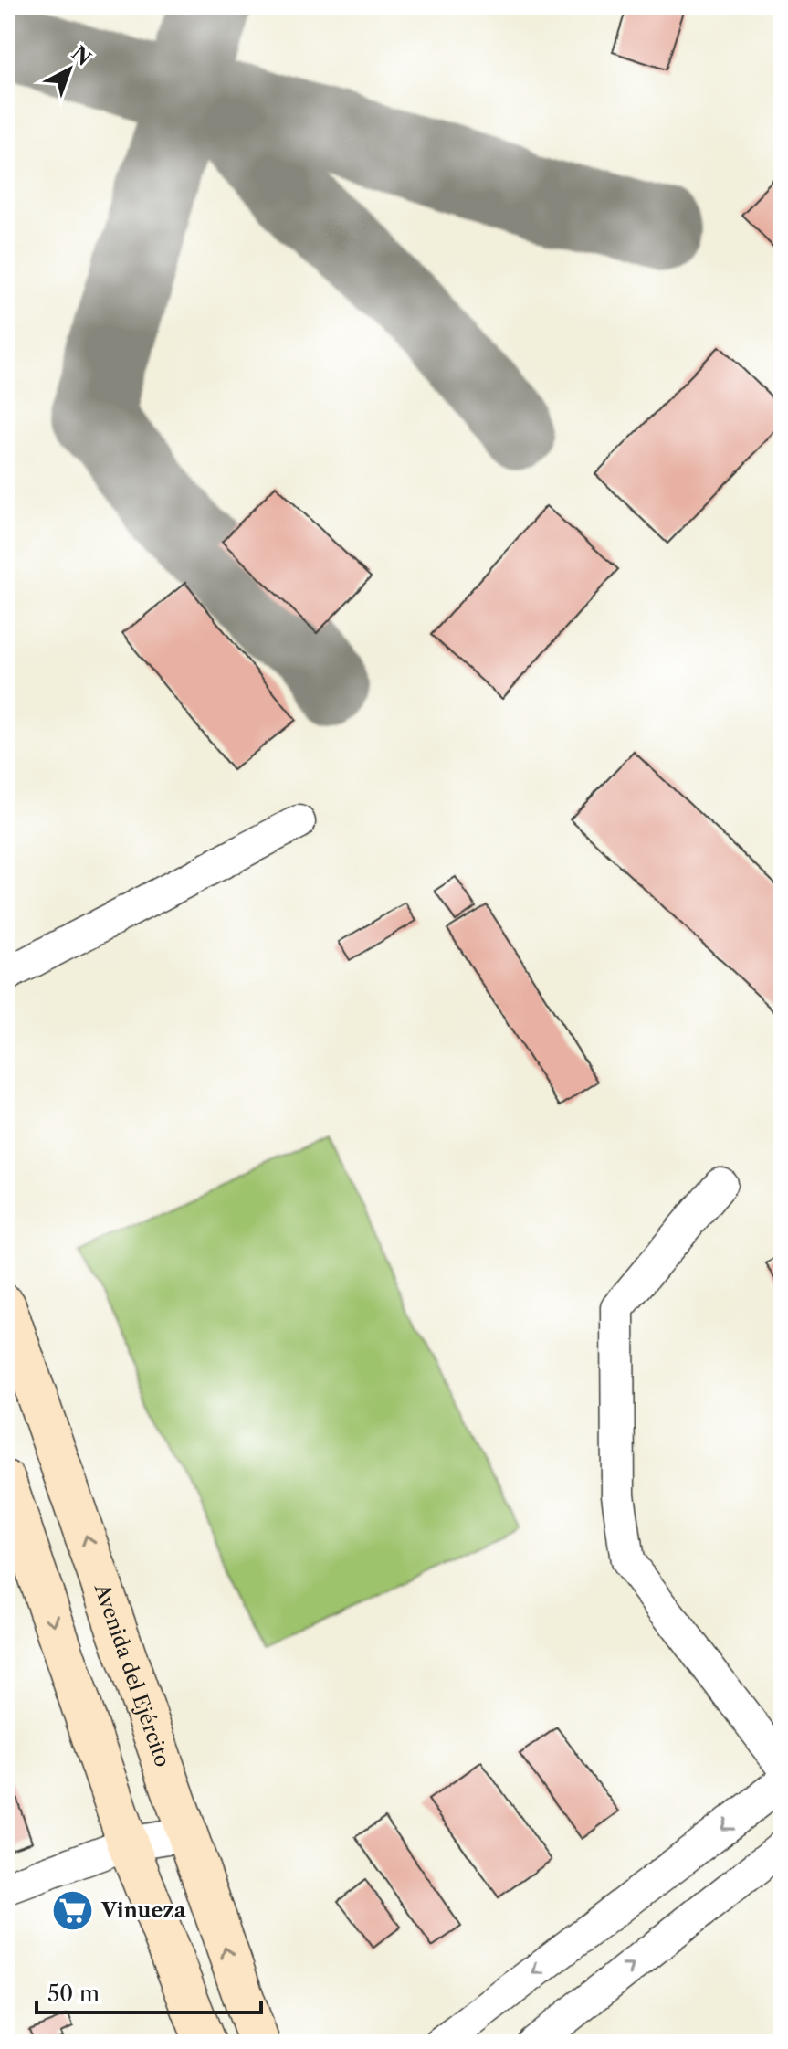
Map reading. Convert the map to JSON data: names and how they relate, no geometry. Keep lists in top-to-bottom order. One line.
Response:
{"streets":{"main road":["Avenida del Ejército"]},"places":{"supermarket":["Vinueza"]},"scale_bar":"50 m","north":"top right"}
